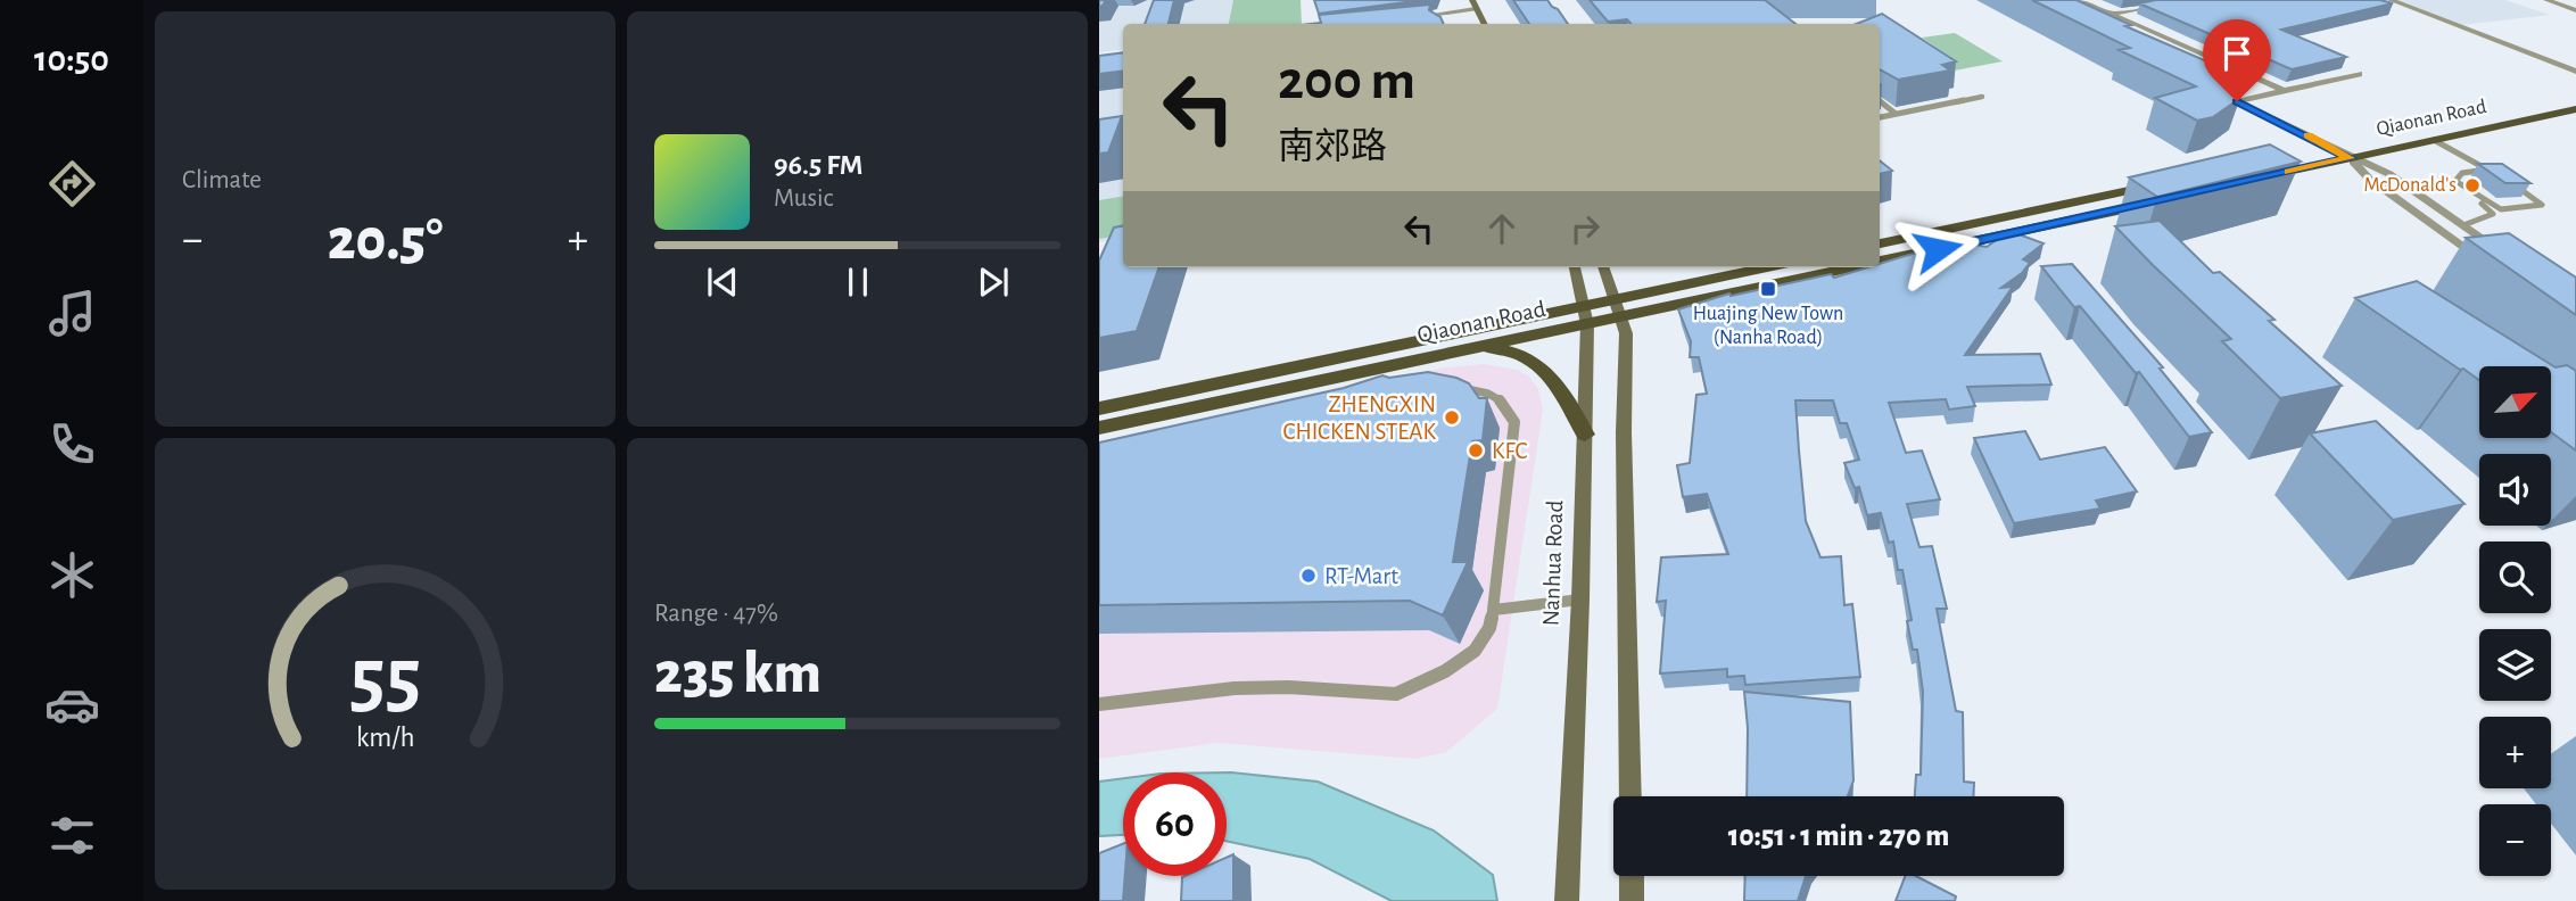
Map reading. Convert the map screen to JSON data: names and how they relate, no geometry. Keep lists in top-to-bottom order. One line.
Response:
{"streets":{"main road":["Qiaonan Road"],"street":["Nanhua Road"]},"crossings":[["Qiaonan Road","Nanhua Road"]],"places":{"other":["McDonald's","ZHENGXIN CHICKEN STEAK","KFC","RT-Mart"],"transit":["Huajing New Town (Nanha Road)"]},"north":"top right","page":{"tabs":"10:50","tile":["Climate",["Range · 47%","235 km"]],"turn":["200 m","南郊路"],"song":["96.5 FM","Music"],"heat":["−","20.5°","+"],"map_buttons":["+","−"],"limit":"60","trip":"10:51 · 1 min · 270 m","gauge":["55","km/h"]}}
